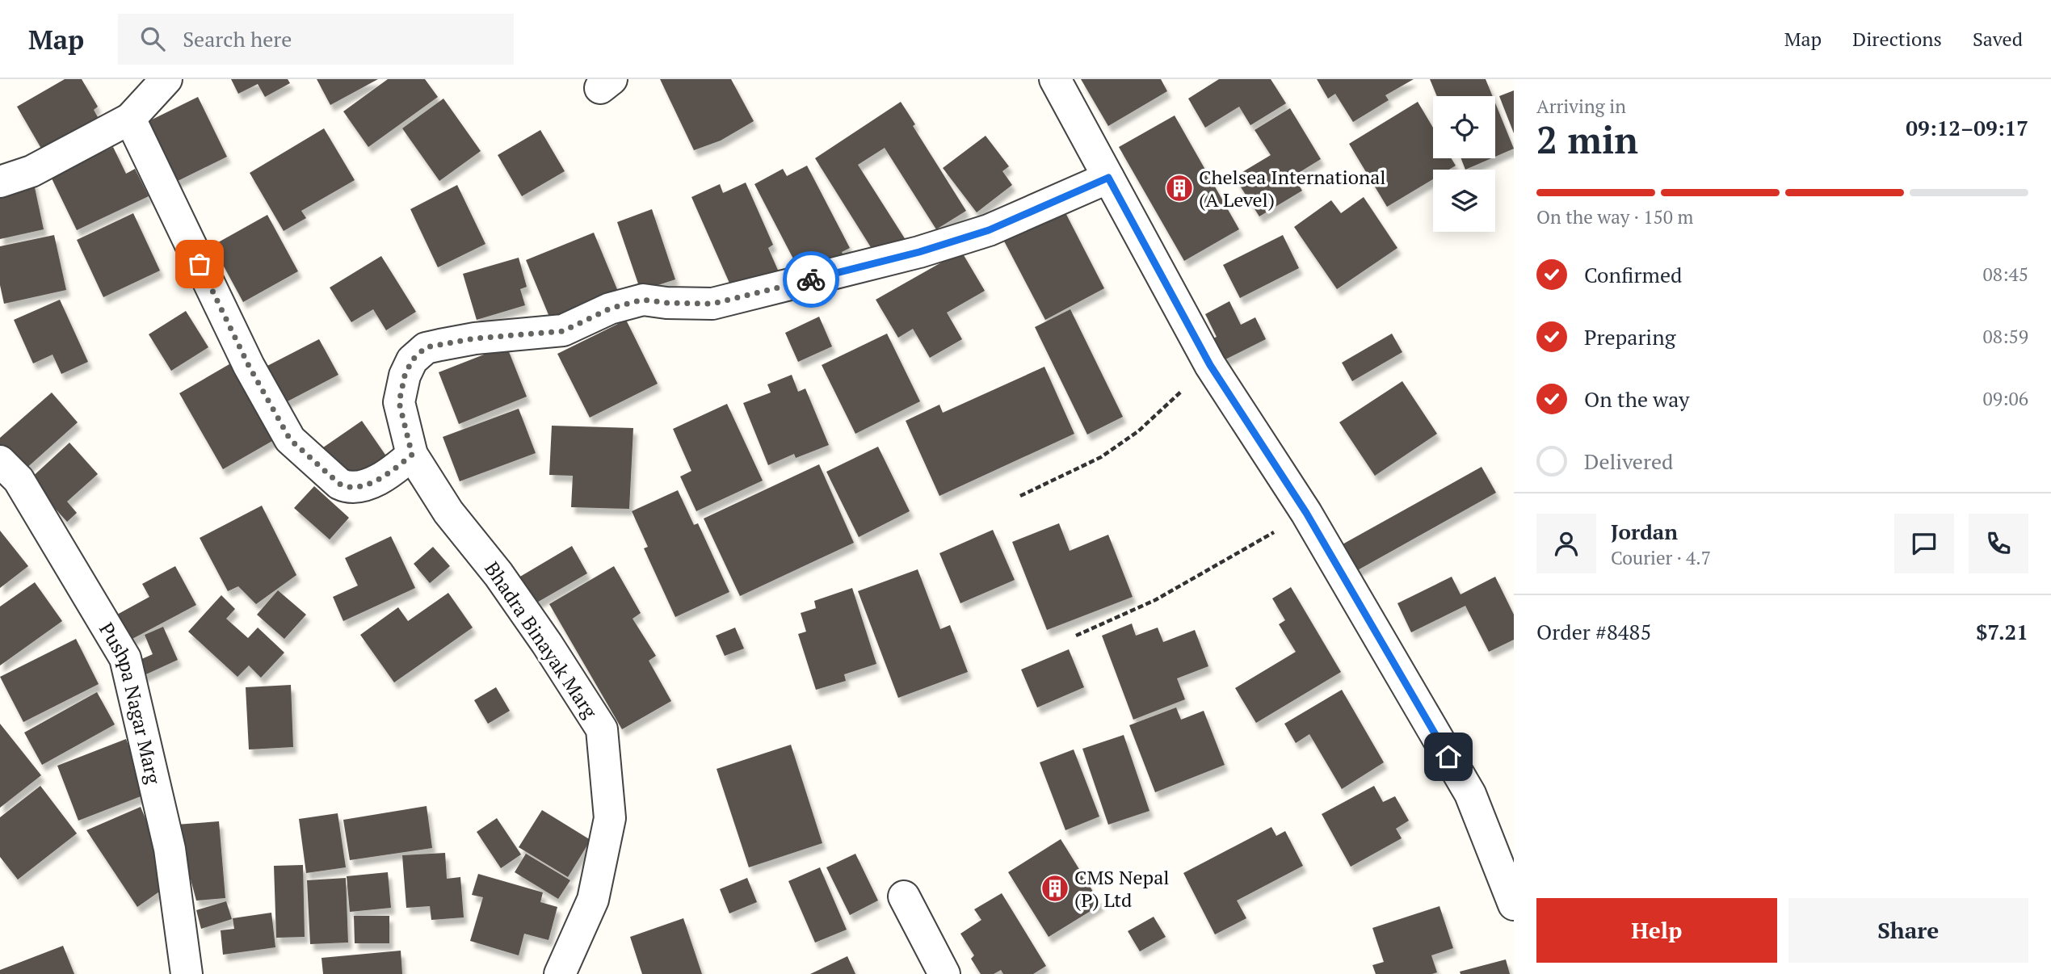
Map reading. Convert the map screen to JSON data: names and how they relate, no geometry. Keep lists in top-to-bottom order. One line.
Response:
{"streets":{"street":["Bhadra Binayak Marg","Pushpa Nagar Marg"]},"places":{"building":["Chelsea International (A Level)","CMS Nepal (P) Ltd"]},"page":{"header":"Map","search":"Search here","nav":["Map","Directions","Saved"],"heading":["2 min","Arriving in","09:12–09:17"],"panel":["Jordan","Courier · 4.7","Order #8485","$7.21"],"bar":"On the way · 150 m","list":[["Confirmed","08:45"],["Preparing","08:59"],["On the way","09:06"],"Delivered"],"buttons":["Help","Share"]}}
